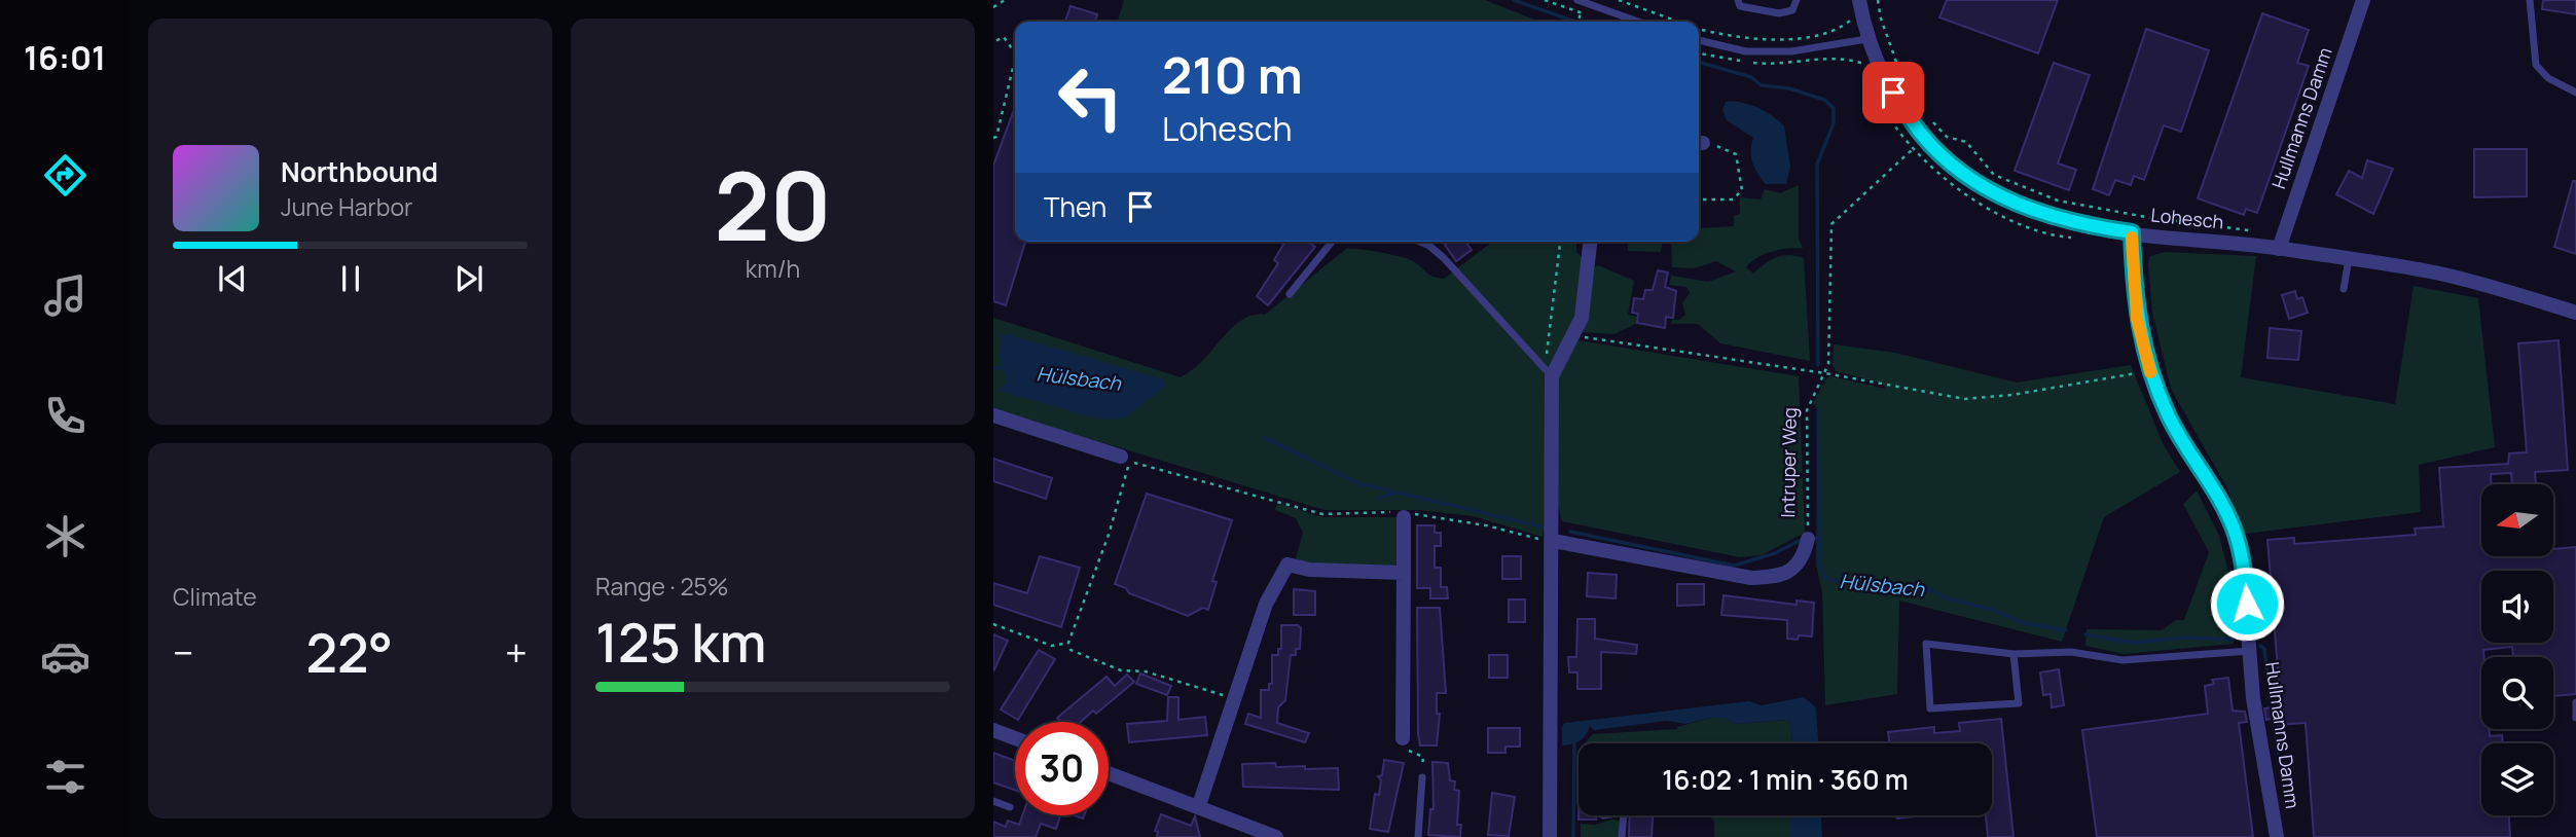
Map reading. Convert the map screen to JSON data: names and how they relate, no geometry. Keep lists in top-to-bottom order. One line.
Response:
{"streets":{"street":["Hullmanns Damm","Lohesch","Intruper Weg"]},"crossings":[["Hullmanns Damm","Lohesch"]],"water":["Hülsbach"],"north":"left","page":{"tabs":"16:01","tile":[["20","km/h"],"Climate",["Range · 25%","125 km"]],"turn":["210 m","Lohesch"],"song":["Northbound","June Harbor"],"then":"Then","heat":["−","22°","+"],"limit":"30","trip":"16:02 · 1 min · 360 m"}}
